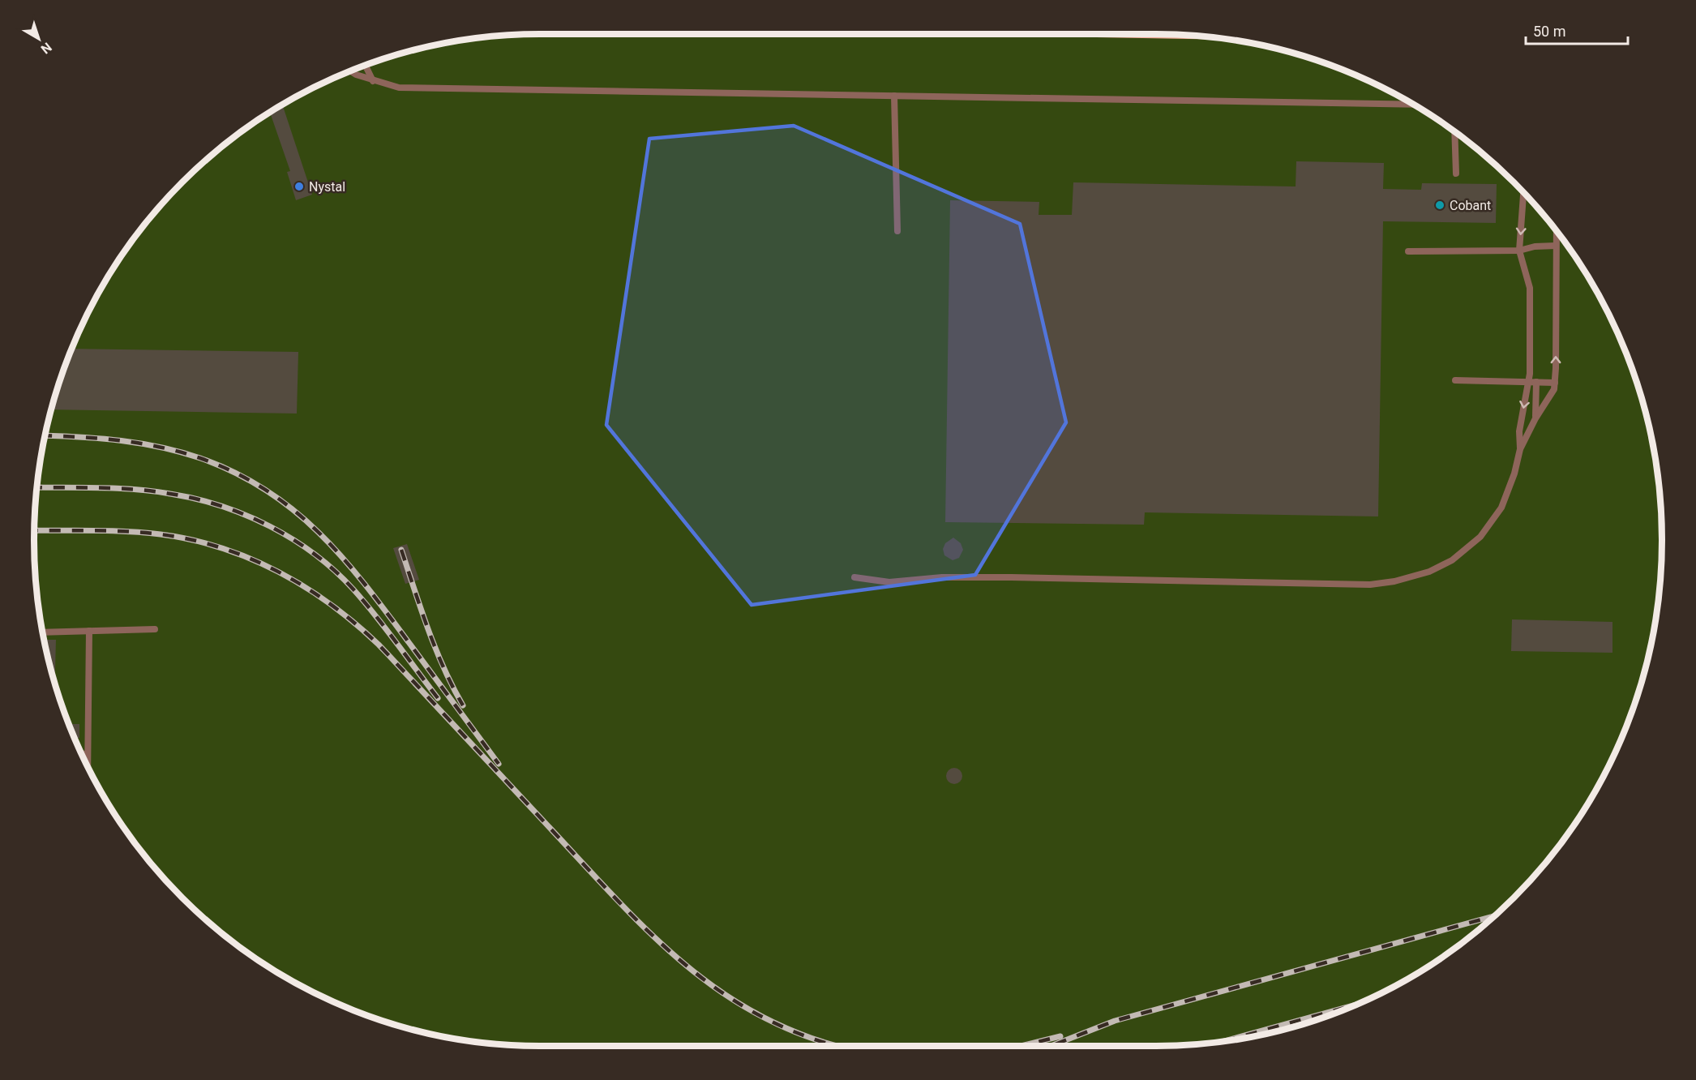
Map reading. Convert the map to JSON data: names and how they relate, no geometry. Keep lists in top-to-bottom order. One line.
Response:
{"places":["Nystal","Cobant"],"scale_bar":"50 m","north":"bottom right"}
